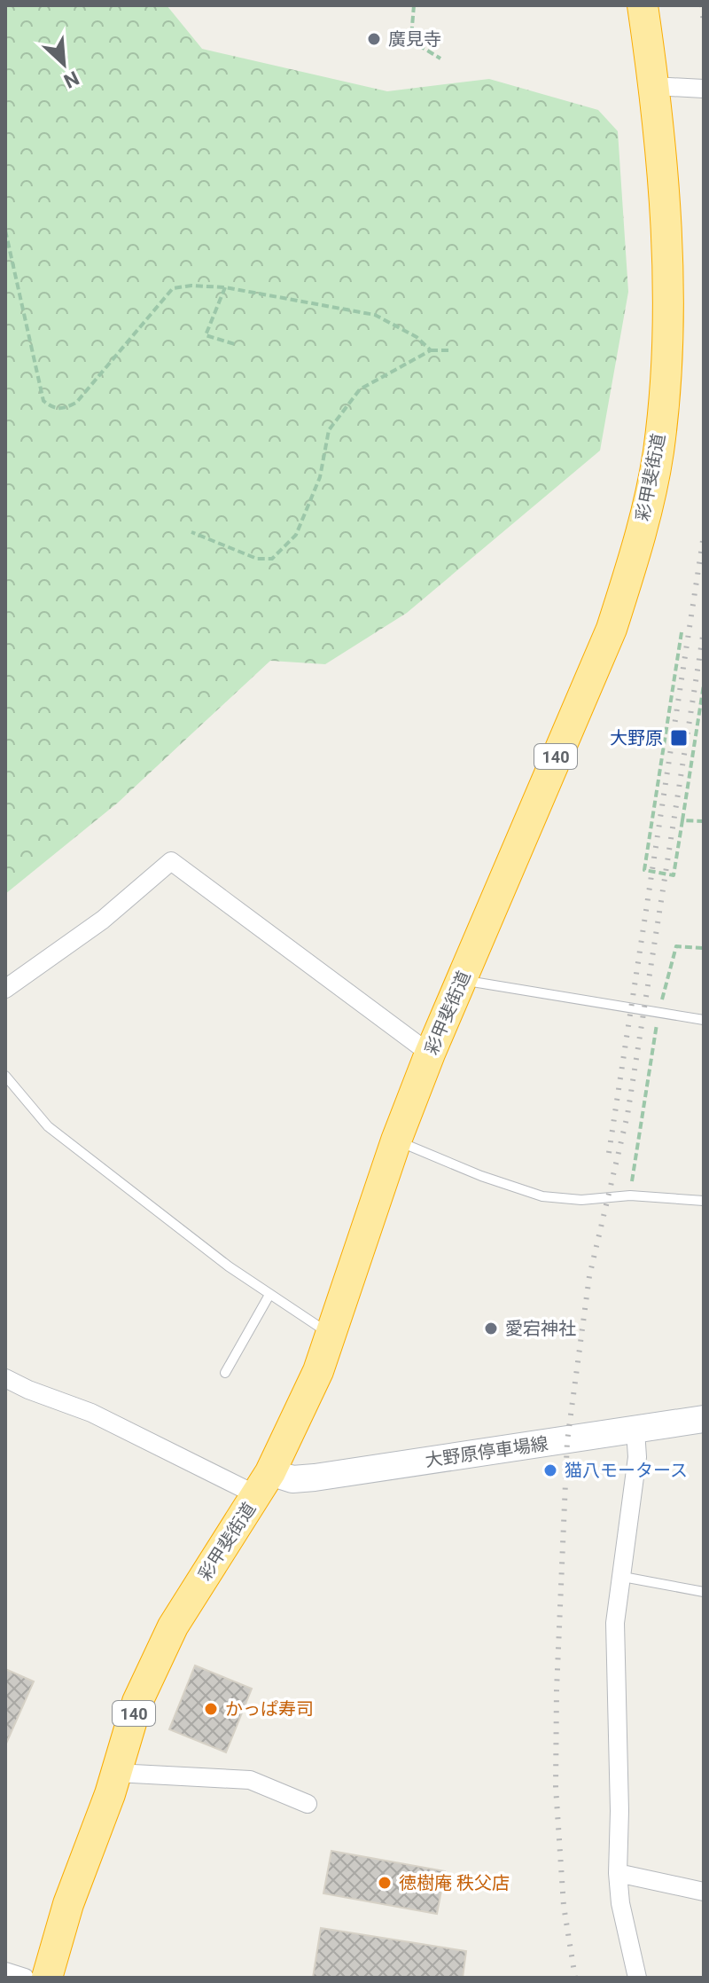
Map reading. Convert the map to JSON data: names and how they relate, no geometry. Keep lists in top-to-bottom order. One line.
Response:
{"streets":{"highway":["彩甲斐街道","140"],"main road":["大野原停車場線"]},"crossings":[["彩甲斐街道","大野原停車場線"]],"places":{"other":["廣見寺","愛宕神社","猫八モータース","かっぱ寿司","徳樹庵 秩父店"],"transit":["大野原"]},"north":"bottom right"}
